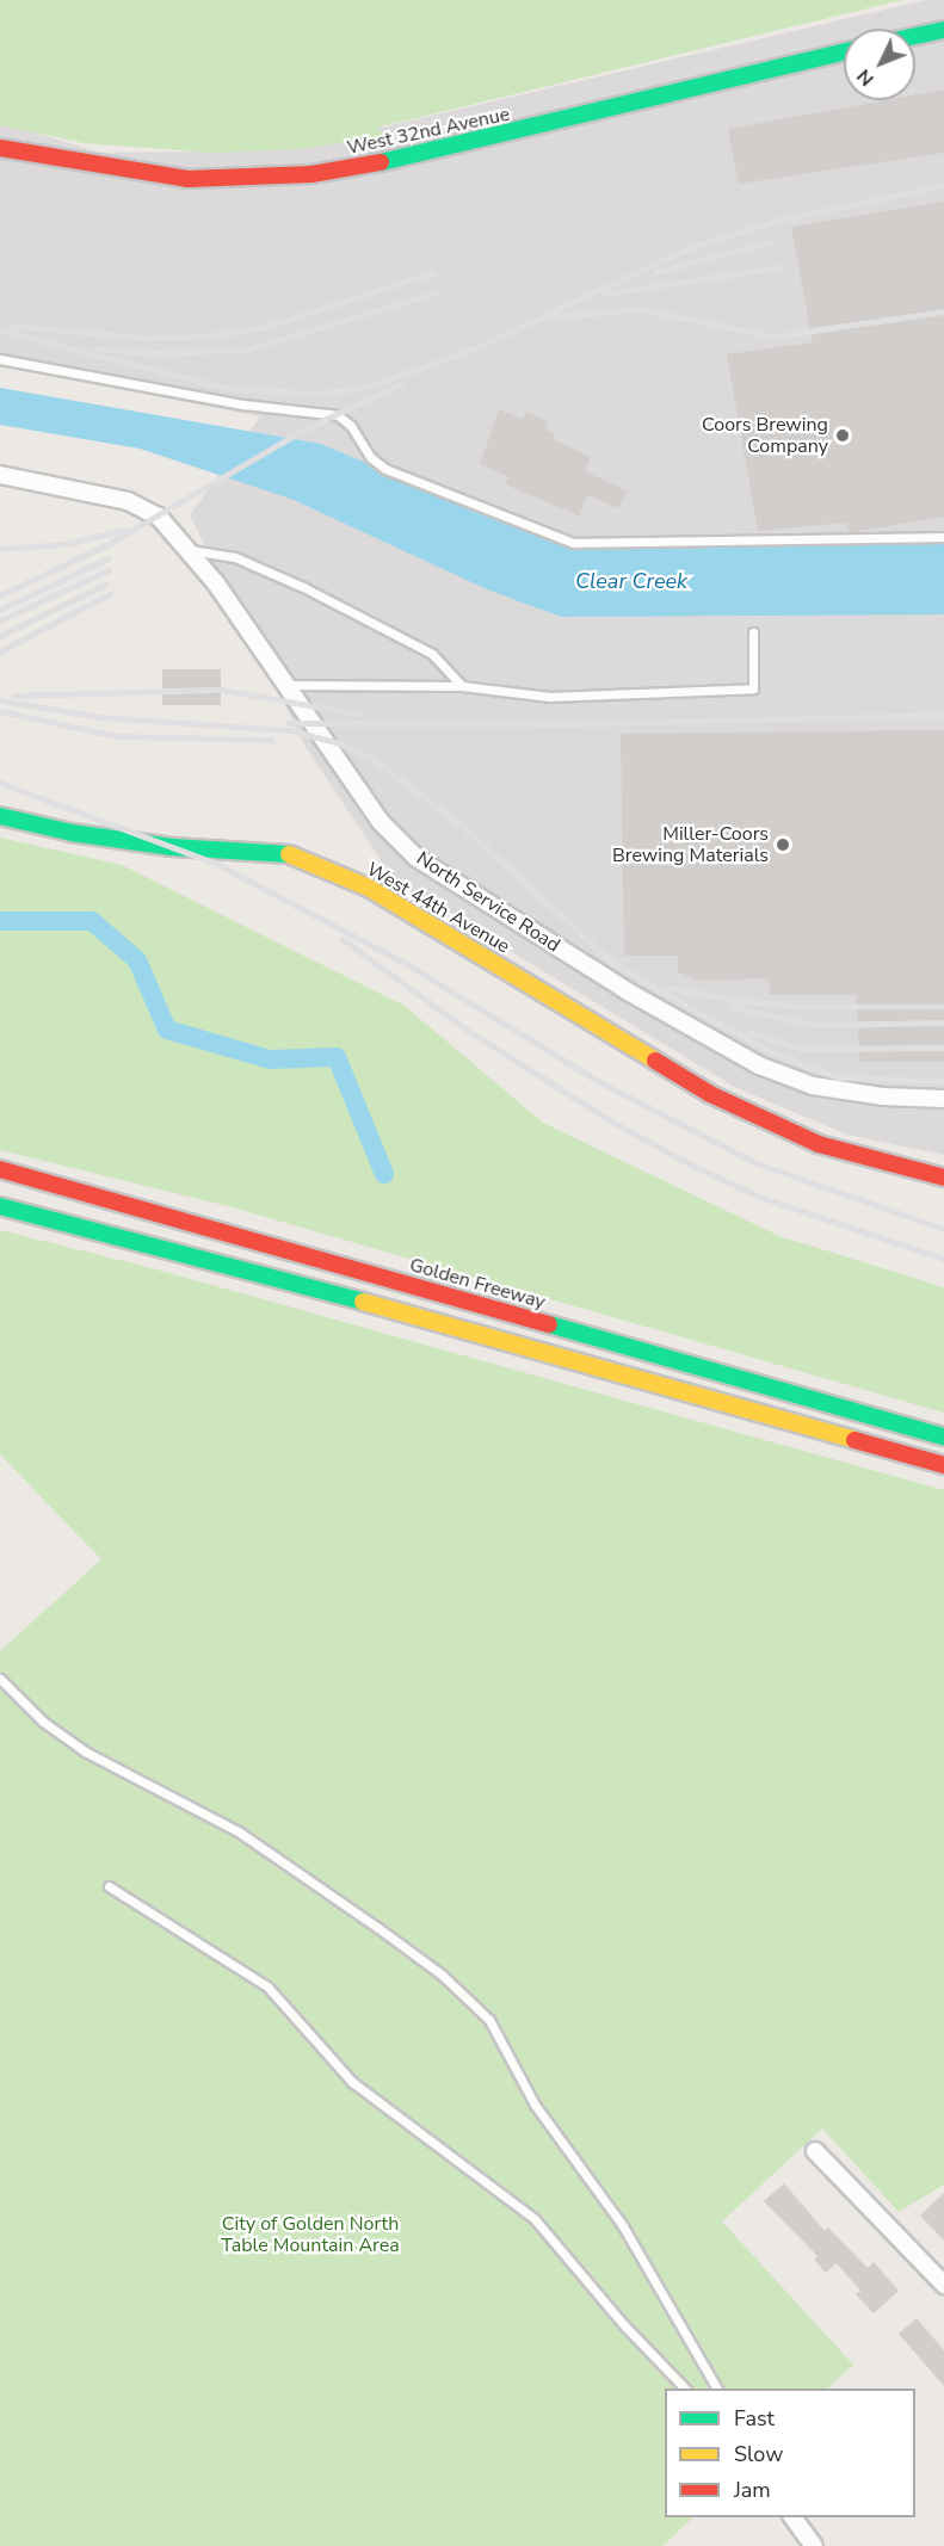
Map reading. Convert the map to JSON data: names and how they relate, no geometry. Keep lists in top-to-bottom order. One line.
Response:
{"streets":{"main road":["West 32nd Avenue","West 44th Avenue","Golden Freeway"],"street":["North Service Road"]},"water":["Clear Creek"],"parks":["City of Golden North Table Mountain Area"],"places":["Coors Brewing Company","Miller-Coors Brewing Materials"],"legend":["Fast","Slow","Jam"],"north":"bottom left"}
